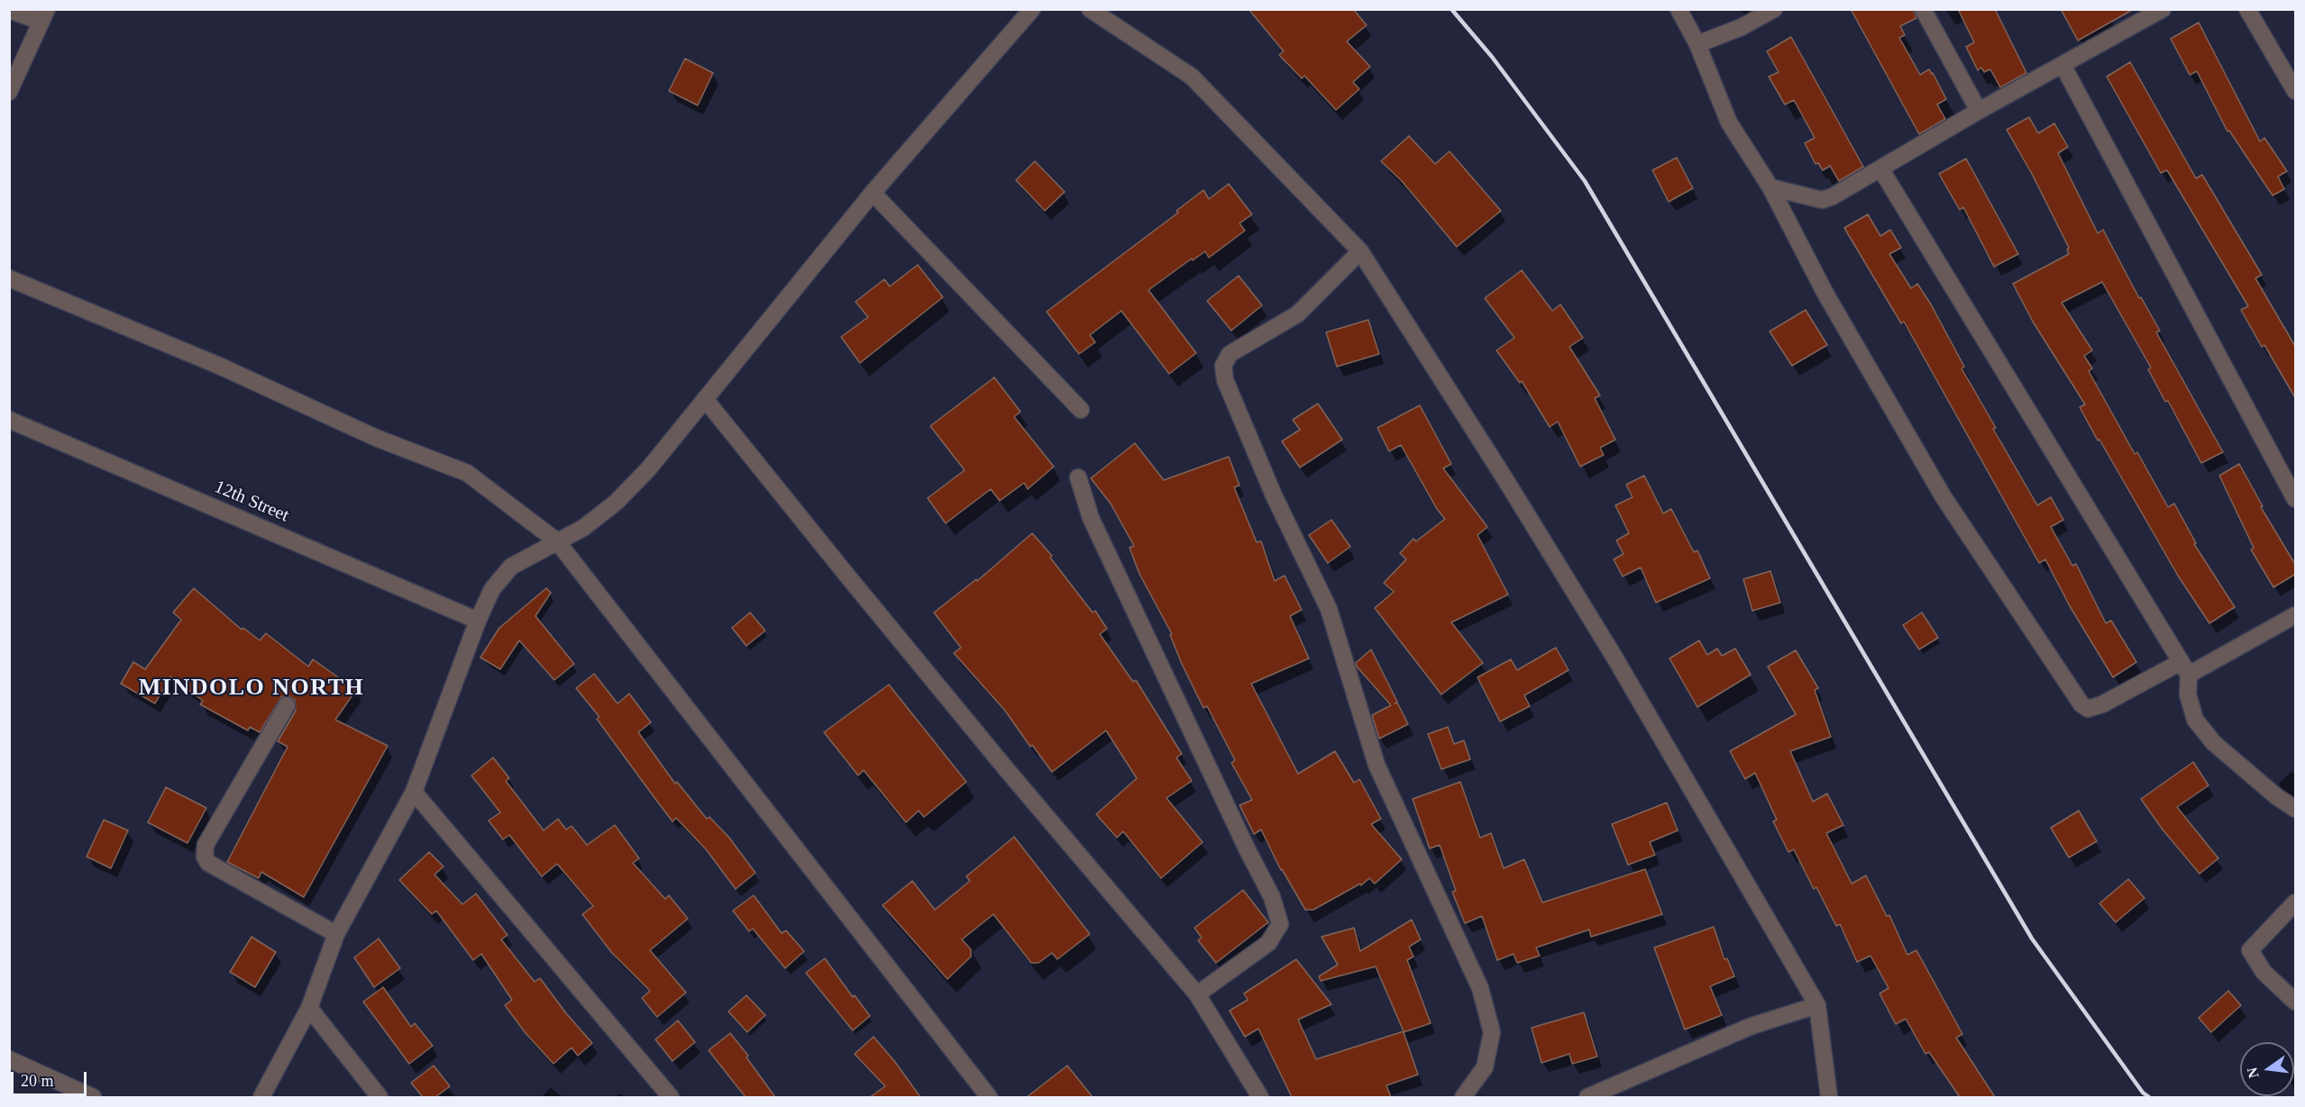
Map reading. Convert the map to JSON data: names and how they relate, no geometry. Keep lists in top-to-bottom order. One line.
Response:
{"streets":{"street":["12th Street"]},"districts":["MINDOLO NORTH"],"scale_bar":"20 m","north":"left"}
